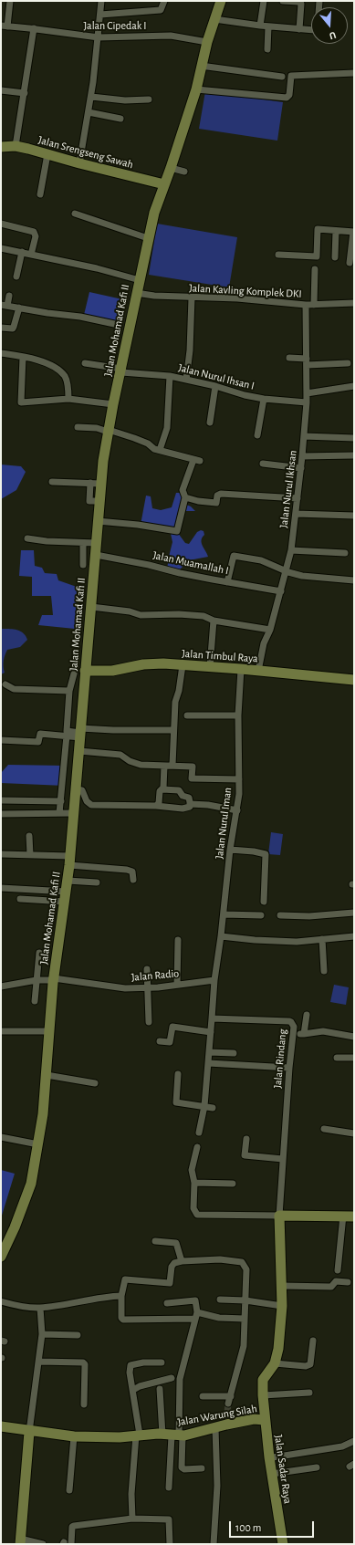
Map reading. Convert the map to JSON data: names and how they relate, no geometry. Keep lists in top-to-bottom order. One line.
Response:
{"streets":{"main road":["Jalan Srengseng Sawah","Jalan Mohamad Kafi II","Jalan Timbul Raya","Jalan Warung Silah","Jalan Sadar Raya"],"street":["Jalan Cipedak I","Jalan Kavling Komplek DKI","Jalan Nurul Ihsan I","Jalan Nurul Ikhsan","Jalan Muamallah I","Jalan Nurul Iman","Jalan Radio","Jalan Rindang"]},"crossings":[["Jalan Cipedak I","Jalan Mohamad Kafi II"],["Jalan Srengseng Sawah","Jalan Mohamad Kafi II"],["Jalan Kavling Komplek DKI","Jalan Mohamad Kafi II"],["Jalan Kavling Komplek DKI","Jalan Nurul Ikhsan"],["Jalan Mohamad Kafi II","Jalan Nurul Ihsan I"],["Jalan Mohamad Kafi II","Jalan Muamallah I"],["Jalan Mohamad Kafi II","Jalan Timbul Raya"],["Jalan Mohamad Kafi II","Jalan Radio"],["Jalan Nurul Ihsan I","Jalan Nurul Ikhsan"],["Jalan Nurul Ikhsan","Jalan Muamallah I"],["Jalan Nurul Ikhsan","Jalan Timbul Raya"],["Jalan Timbul Raya","Jalan Nurul Iman"],["Jalan Rindang","Jalan Warung Silah"],["Jalan Warung Silah","Jalan Sadar Raya"]],"scale_bar":"100 m","north":"bottom"}
